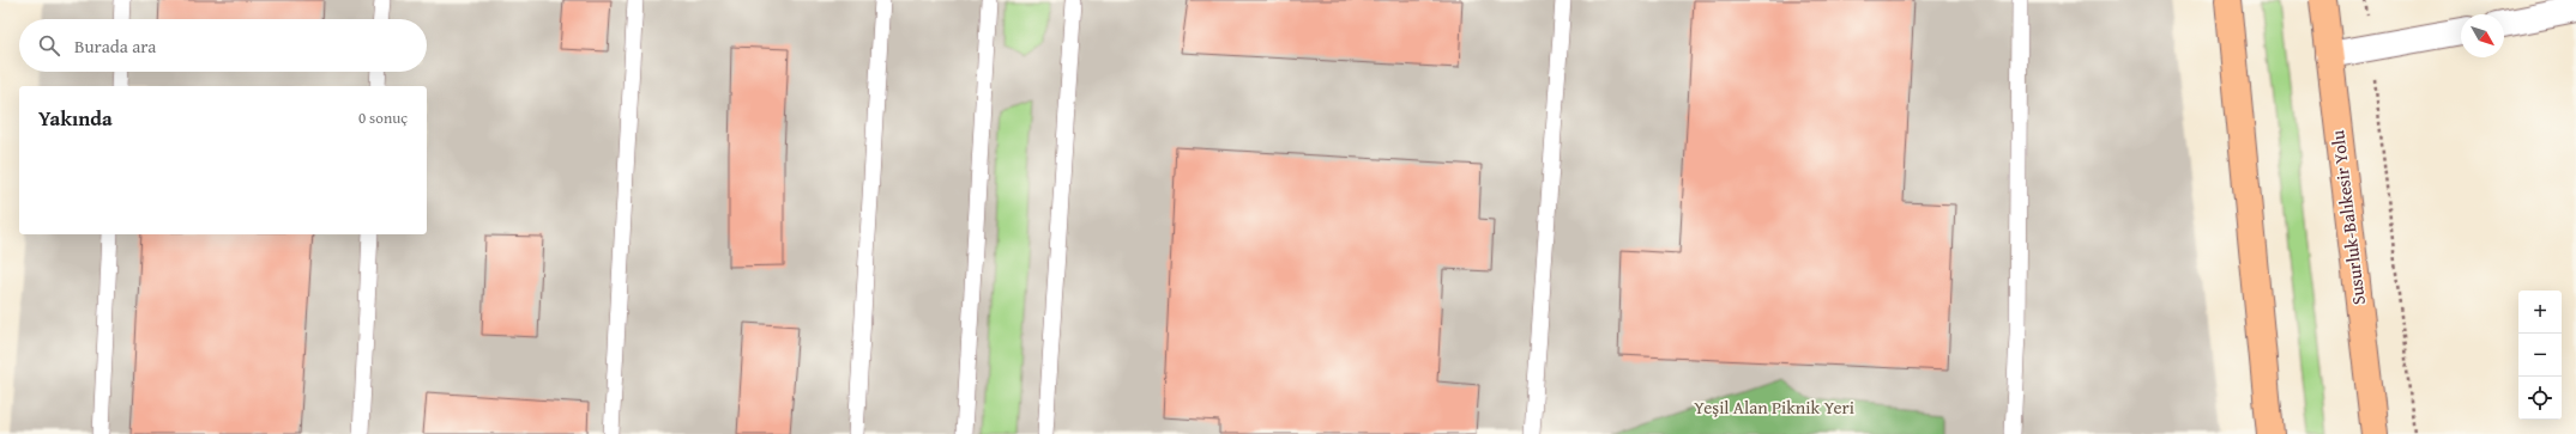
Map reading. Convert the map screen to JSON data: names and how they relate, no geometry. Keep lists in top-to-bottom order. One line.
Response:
{"streets":{"highway":["Susurluk-Balıkesir Yolu"]},"parks":["Yeşil Alan Piknik Yeri"],"north":"bottom right","page":{"search":"Burada ara","heading":["Yakında","0 sonuç"],"map_buttons":["+","−"]}}
